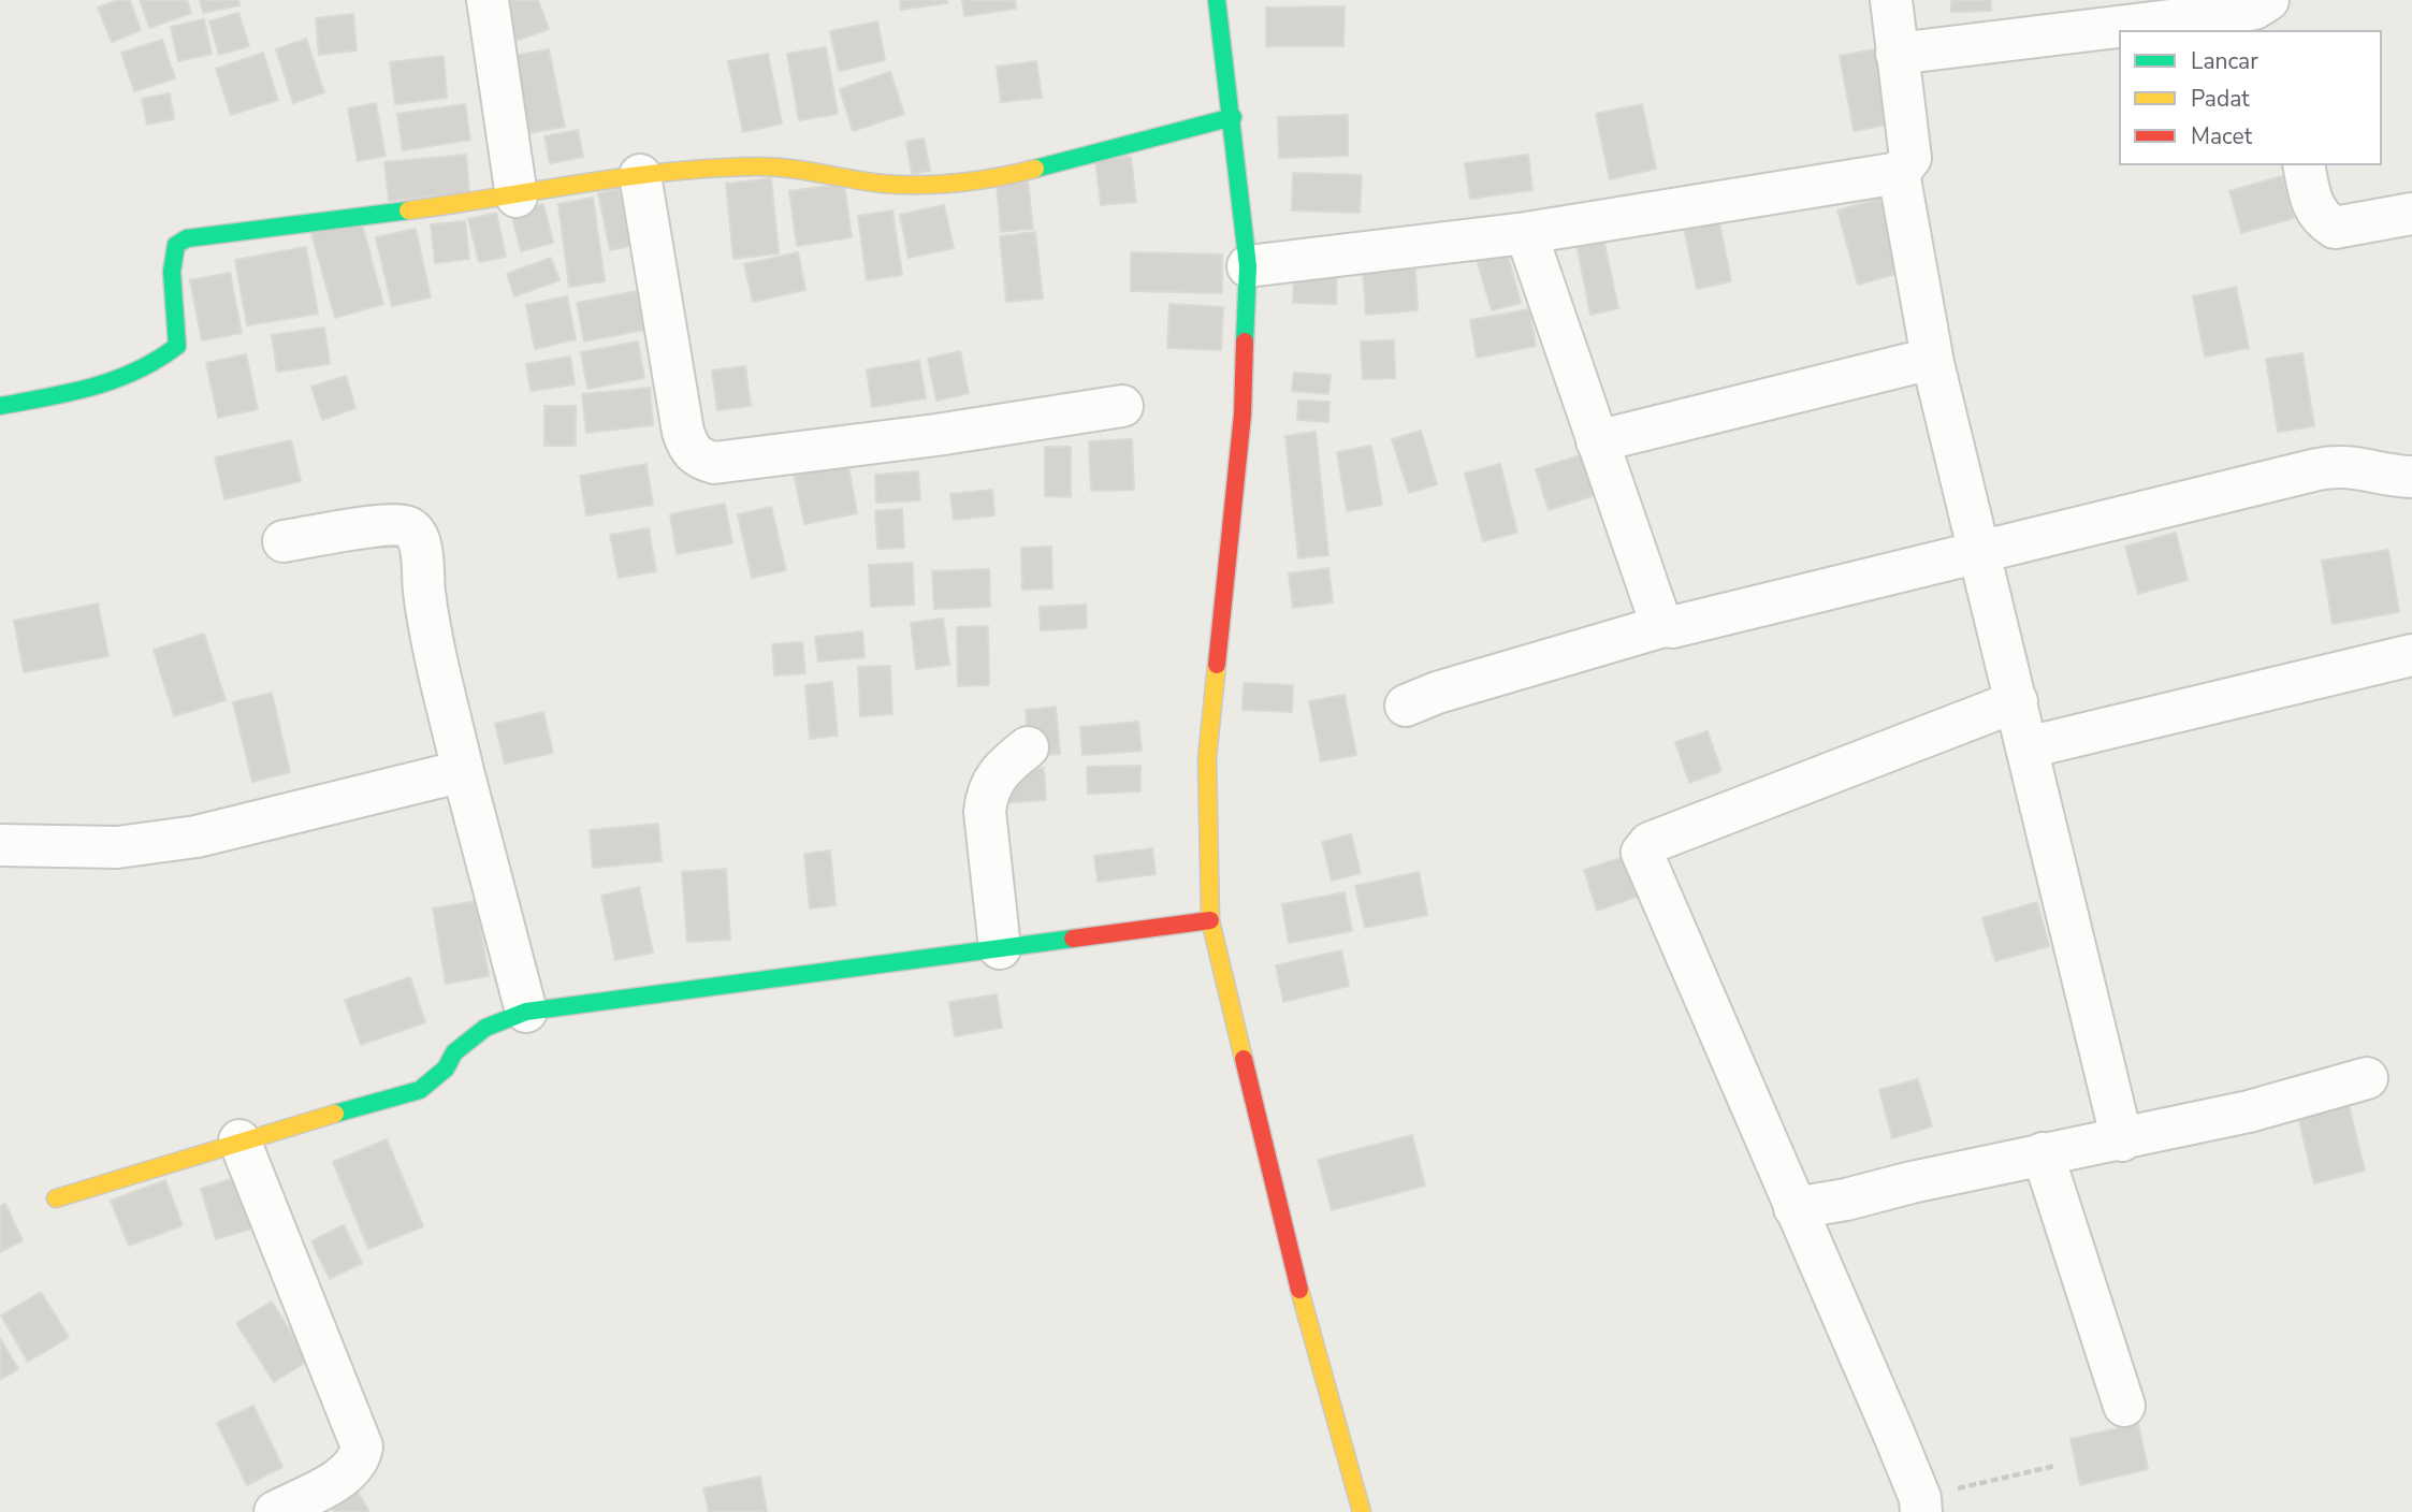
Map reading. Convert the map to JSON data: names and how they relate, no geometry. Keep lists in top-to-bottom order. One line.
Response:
{"legend":["Lancar","Padat","Macet"]}
